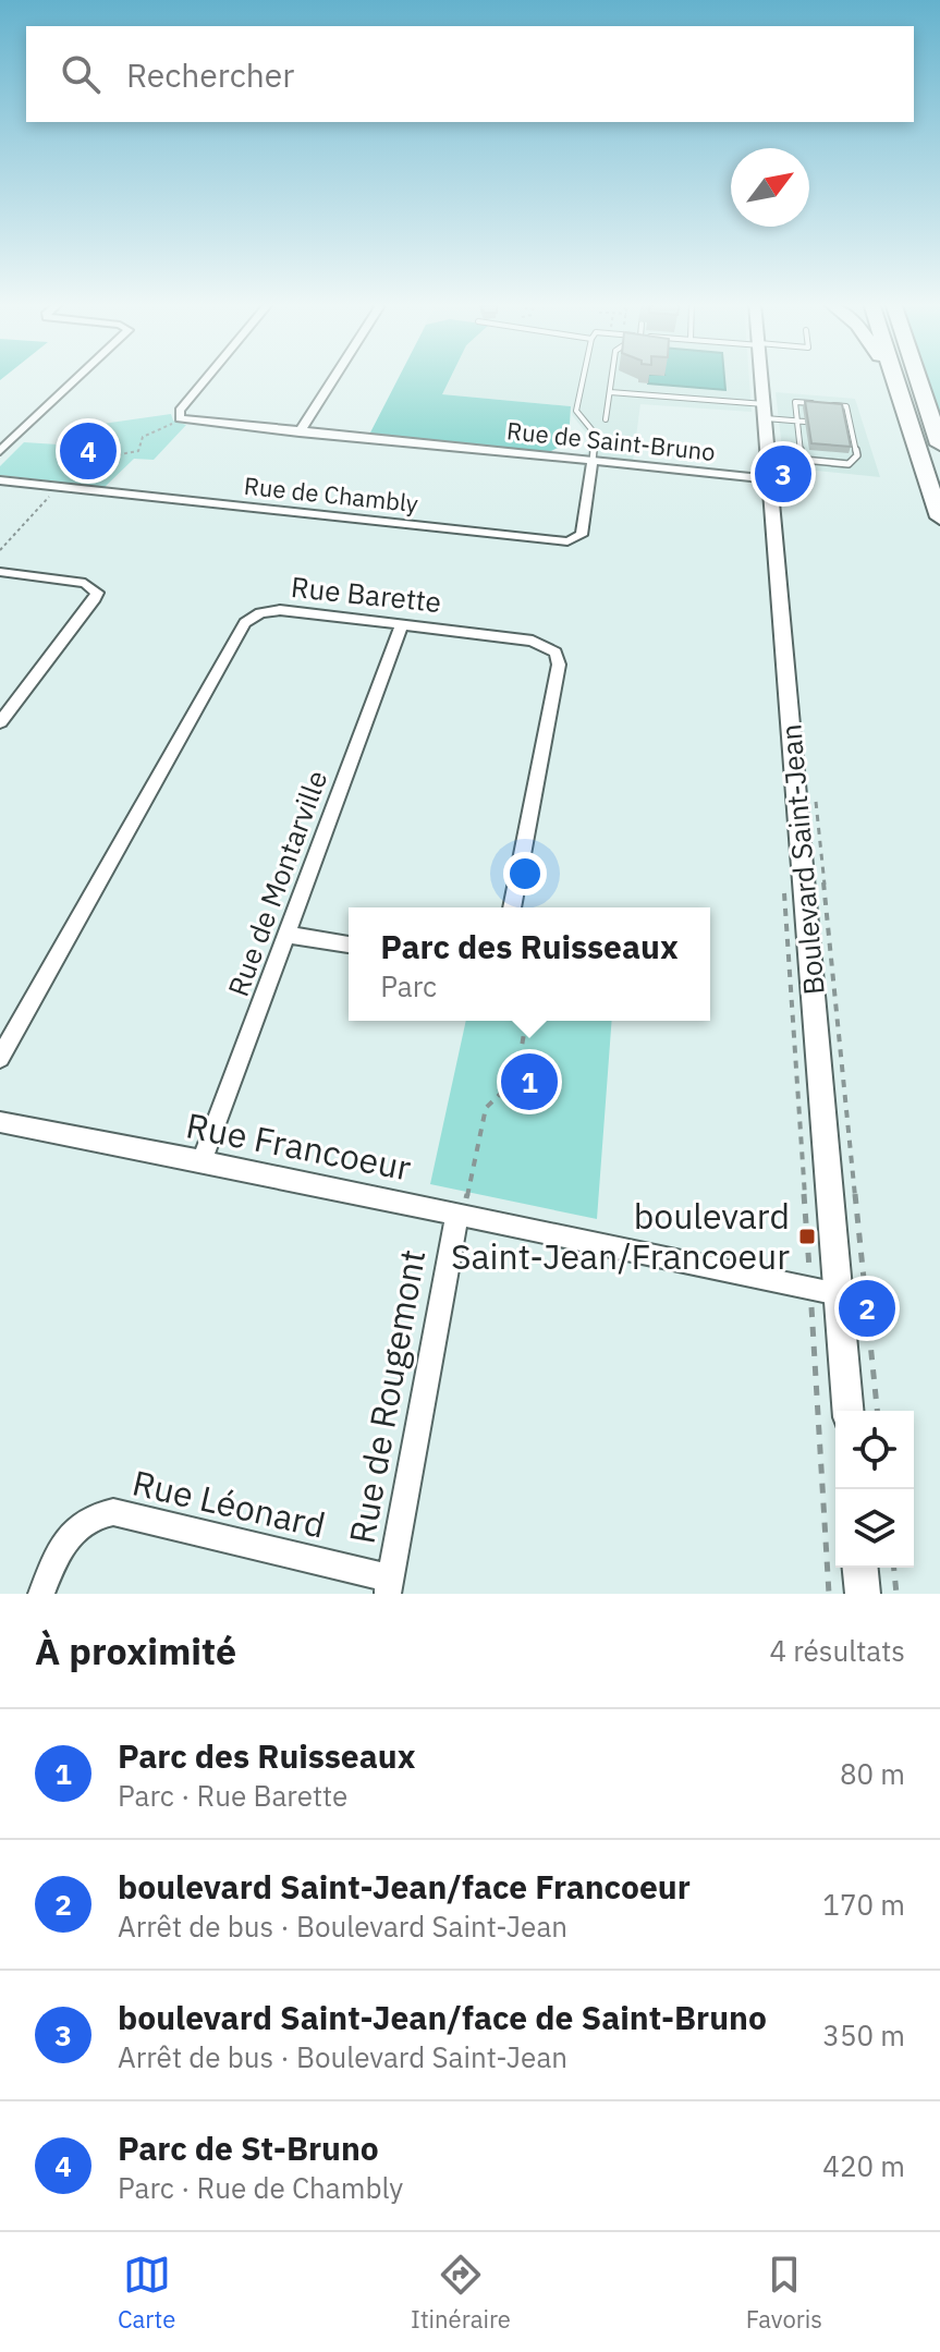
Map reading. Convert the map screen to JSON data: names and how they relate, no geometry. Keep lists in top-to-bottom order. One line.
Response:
{"streets":{"street":["Rue de Saint-Bruno","Rue de Chambly","Rue Barette","Boulevard Saint-Jean","Rue de Montarville","Rue Francoeur","Rue de Rougemont","Rue Léonard"]},"crossings":[["Rue de Saint-Bruno","Rue de Chambly"],["Rue de Saint-Bruno","Boulevard Saint-Jean"],["Rue Barette","Rue de Montarville"],["Boulevard Saint-Jean","Rue Francoeur"],["Rue de Montarville","Rue Francoeur"],["Rue Francoeur","Rue de Rougemont"],["Rue de Rougemont","Rue Léonard"]],"places":{"transit":["boulevard Saint-Jean/Francoeur"]},"north":"top right","page":{"search":"Rechercher","pins":["4","3","1","2"],"popup":["Parc des Ruisseaux","Parc"],"heading":["À proximité","4 résultats"],"list":[{"mark":"1","name":"Parc des Ruisseaux","note":"Parc · Rue Barette","value":"80 m"},{"mark":"2","name":"boulevard Saint-Jean/face Francoeur","note":"Arrêt de bus · Boulevard Saint-Jean","value":"170 m"},{"mark":"3","name":"boulevard Saint-Jean/face de Saint-Bruno","note":"Arrêt de bus · Boulevard Saint-Jean","value":"350 m"},{"mark":"4","name":"Parc de St-Bruno","note":"Parc · Rue de Chambly","value":"420 m"}],"nav":["Carte","Itinéraire","Favoris"]}}
